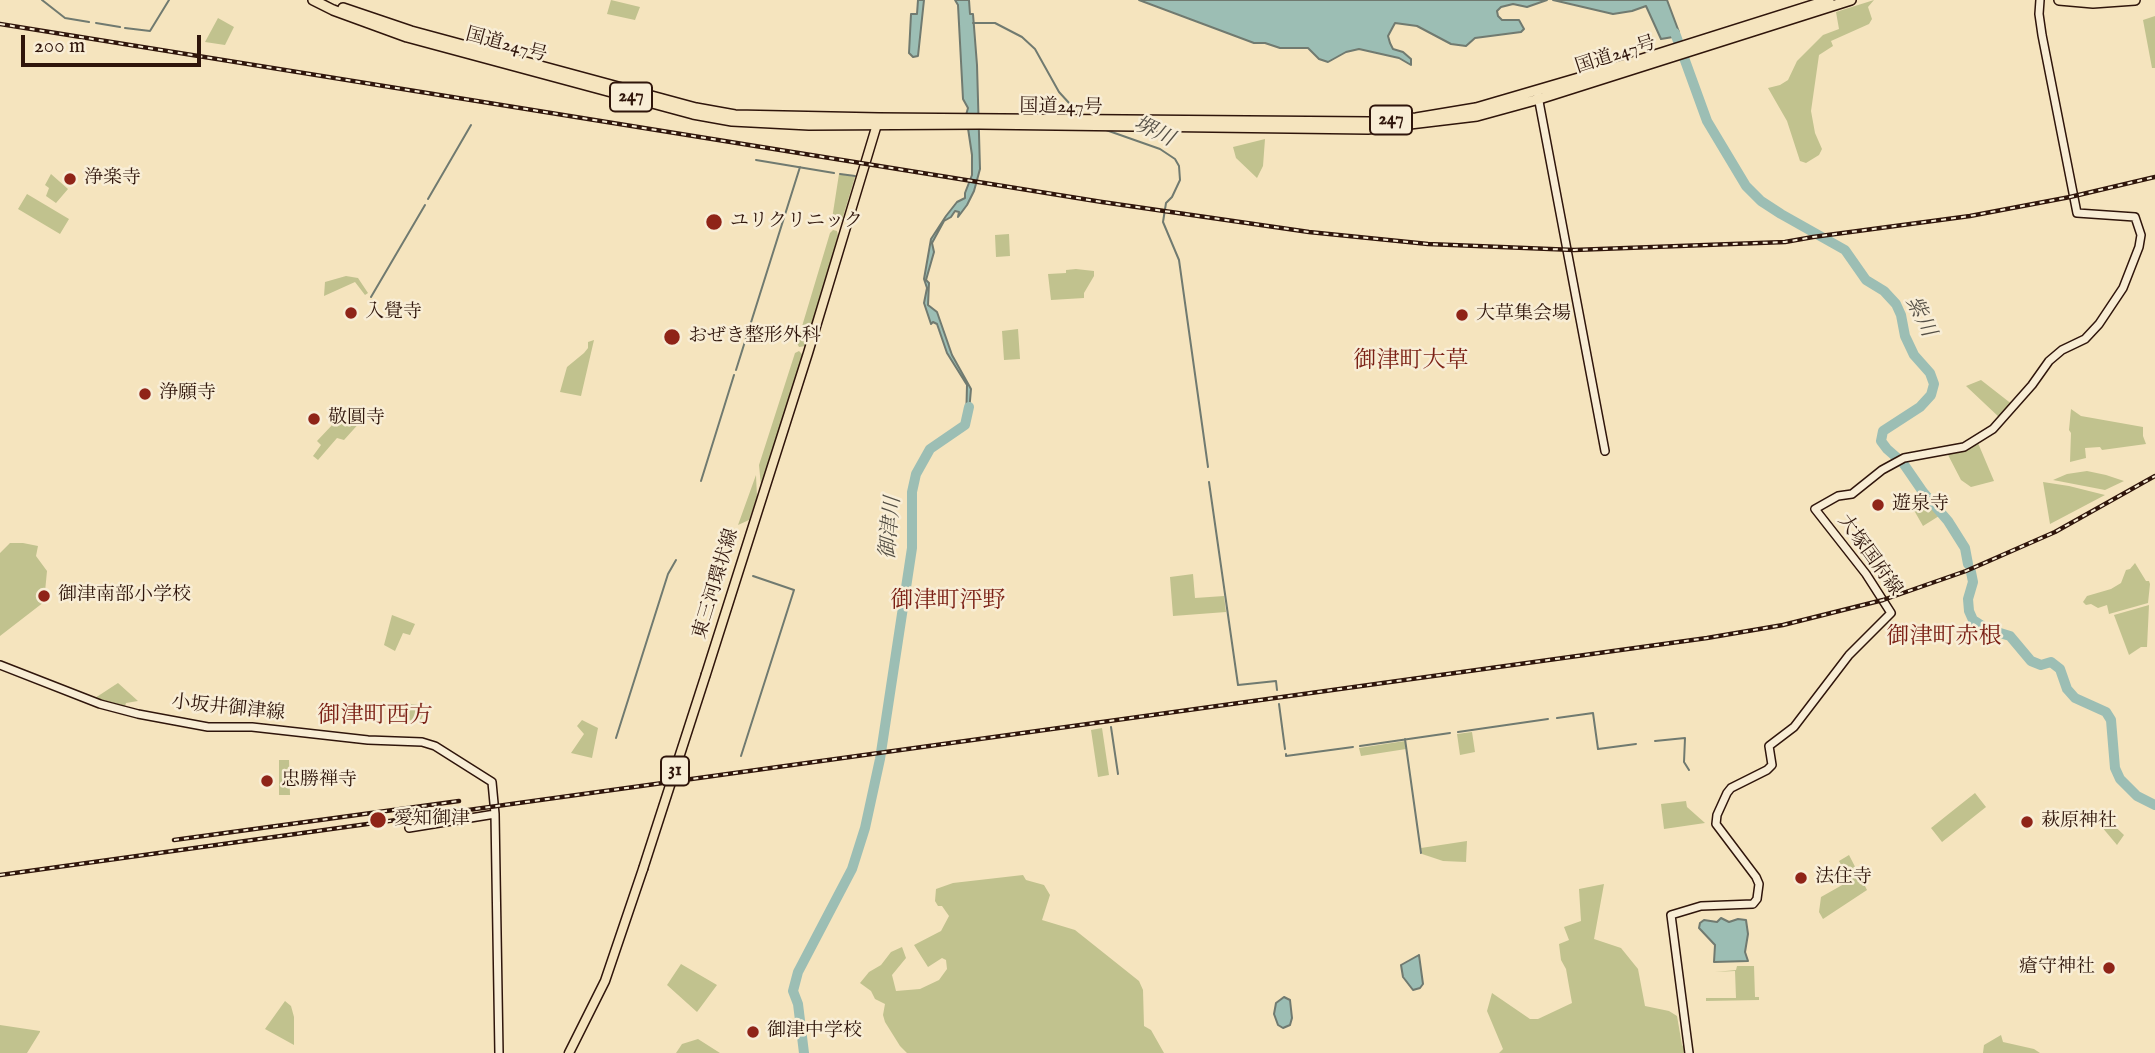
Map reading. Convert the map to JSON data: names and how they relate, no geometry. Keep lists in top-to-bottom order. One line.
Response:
{"streets":{"highway":["国道247号","247"],"main road":["大塚国府線","東三河環状線","小坂井御津線","31"]},"crossings":[["国道247号","東三河環状線"]],"districts":["御津町大草","御津町泙野","御津町赤根","御津町西方"],"water":["堺川","紫川","御津川"],"places":["浄楽寺","ユリクリニック","入覺寺","大草集会場","おぜき整形外科","浄願寺","敬圓寺","遊泉寺","御津南部小学校","忠勝禅寺","愛知御津","萩原神社","法住寺","瘡守神社","御津中学校"],"scale_bar":"200 m"}
